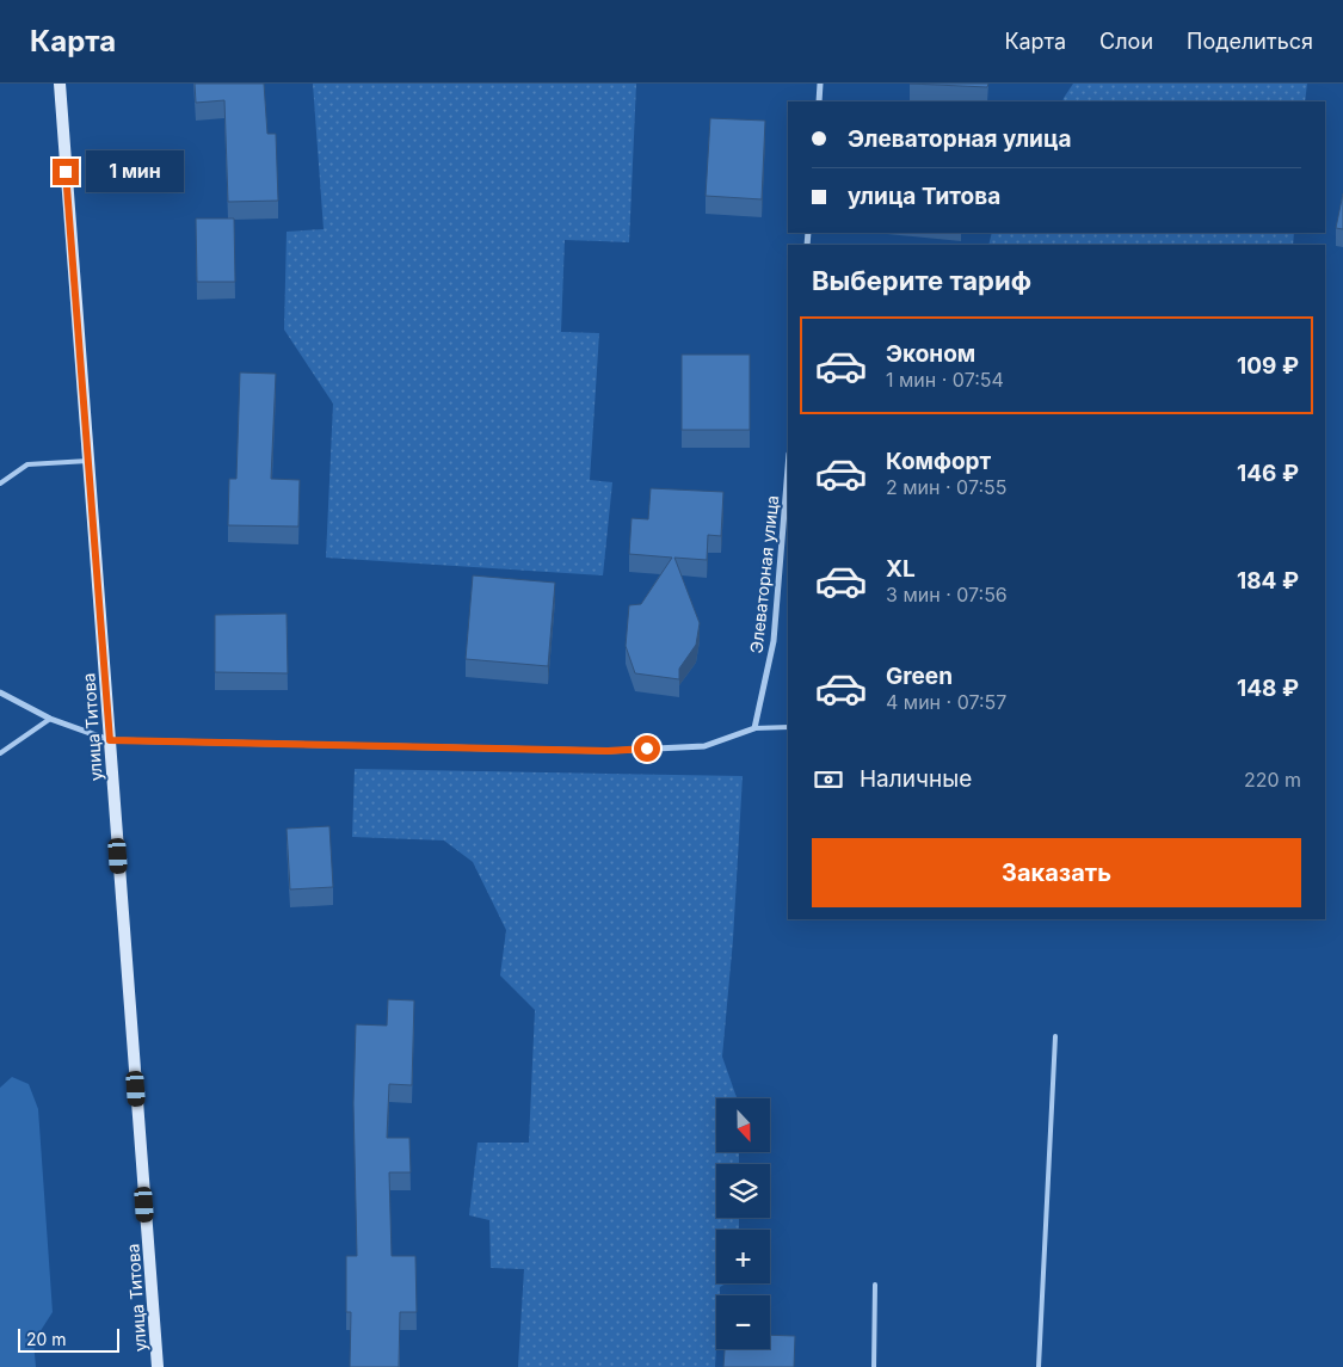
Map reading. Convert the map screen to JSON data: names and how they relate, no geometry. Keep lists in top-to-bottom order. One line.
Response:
{"streets":{"main road":["улица Титова"],"street":["Элеваторная улица"]},"scale_bar":"20 m","north":"bottom","page":{"header":"Карта","nav":["Карта","Слои","Поделиться"],"banner":["Элеваторная улица","улица Титова"],"bubble":"1 мин","heading":"Выберите тариф","list":[{"name":"Эконом","note":"1 мин · 07:54","value":"109 ₽"},{"name":"Комфорт","note":"2 мин · 07:55","value":"146 ₽"},{"name":"XL","note":"3 мин · 07:56","value":"184 ₽"},{"name":"Green","note":"4 мин · 07:57","value":"148 ₽"}],"pay":["Наличные","220 m"],"buttons":"Заказать","map_buttons":["+","−"],"scale":"20 m"}}
